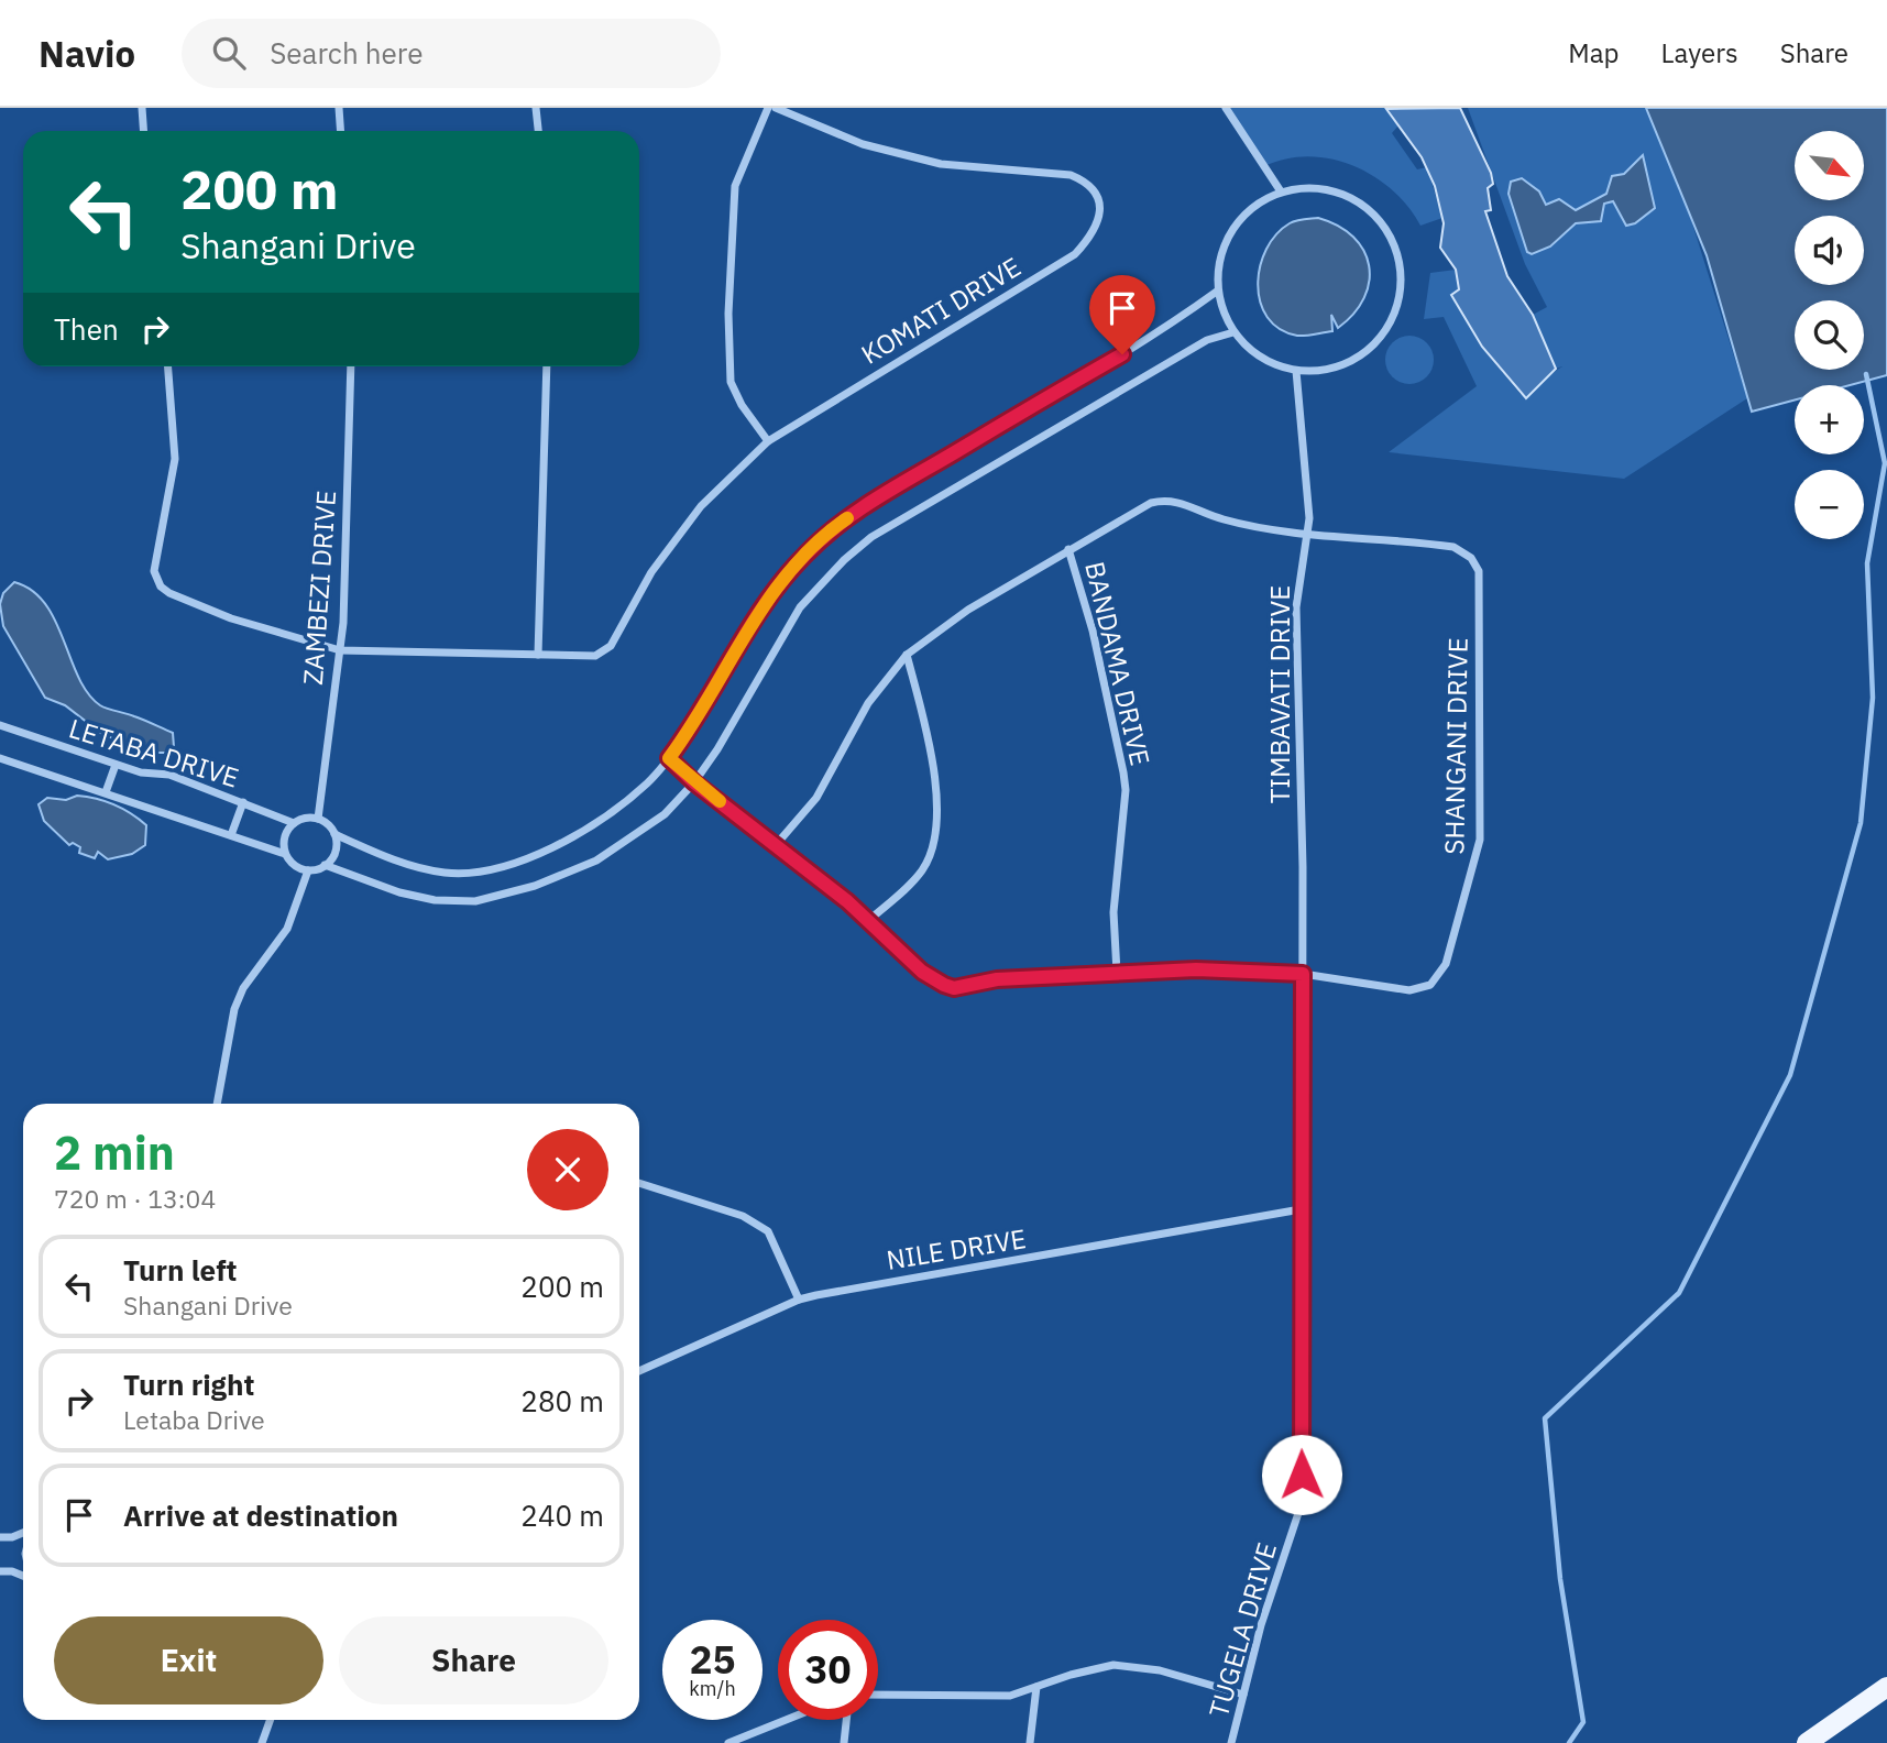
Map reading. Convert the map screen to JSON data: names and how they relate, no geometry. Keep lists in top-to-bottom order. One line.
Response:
{"streets":{"street":["KOMATI DRIVE","ZAMBEZI DRIVE","BANDAMA DRIVE","TIMBAVATI DRIVE","SHANGANI DRIVE","LETABA DRIVE","NILE DRIVE","TUGELA DRIVE"]},"crossings":[["KOMATI DRIVE","ZAMBEZI DRIVE"],["ZAMBEZI DRIVE","LETABA DRIVE"],["BANDAMA DRIVE","SHANGANI DRIVE"],["TIMBAVATI DRIVE","SHANGANI DRIVE"],["TIMBAVATI DRIVE","TUGELA DRIVE"],["SHANGANI DRIVE","TUGELA DRIVE"],["NILE DRIVE","TUGELA DRIVE"]],"north":"bottom right","page":{"header":"Navio","search":"Search here","nav":["Map","Layers","Share"],"map_buttons":["+","−"],"turn":["200 m","Shangani Drive"],"then":"Then","heading":["2 min","720 m · 13:04"],"list":[{"name":"Turn left","note":"Shangani Drive","value":"200 m"},{"name":"Turn right","note":"Letaba Drive","value":"280 m"},{"name":"Arrive at destination","value":"240 m"}],"buttons":["Exit","Share"],"speed":"25 km/h","limit":"30"}}
